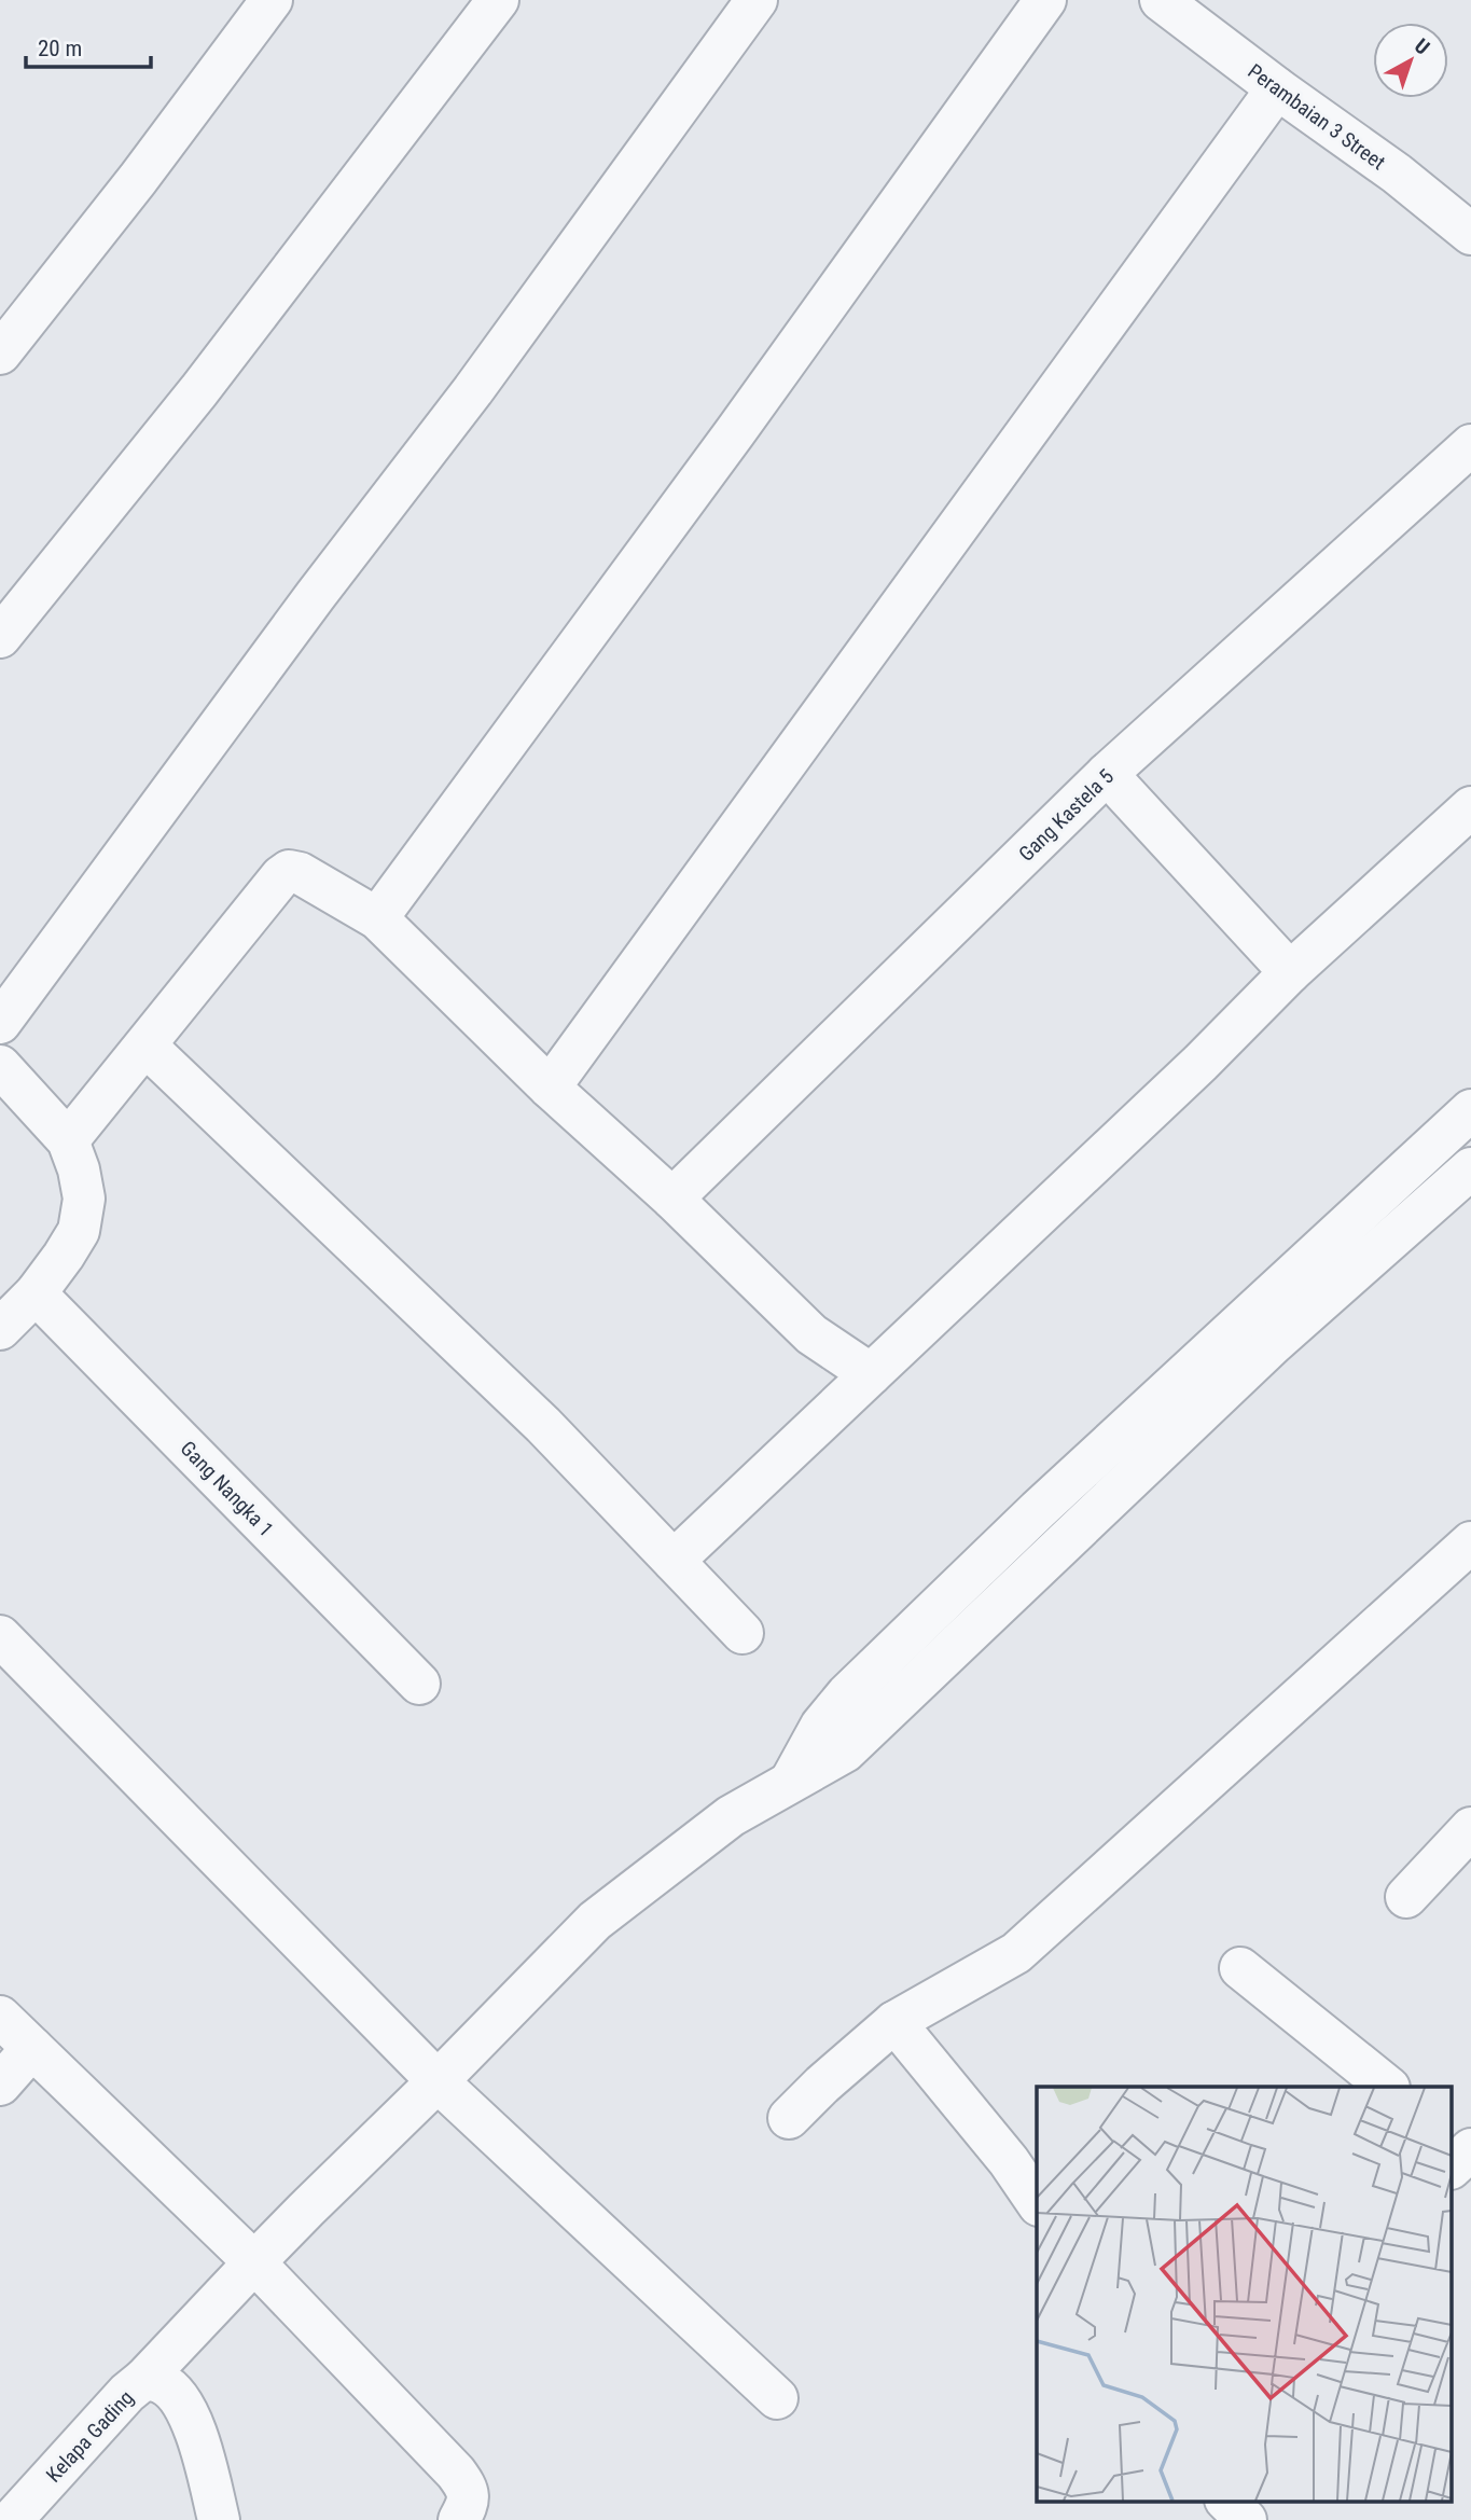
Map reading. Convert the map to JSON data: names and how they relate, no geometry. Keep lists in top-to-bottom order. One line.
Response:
{"streets":{"street":["Perambaian 3 Street","Gang Kastela 5","Gang Nangka 1","Kelapa Gading"]},"scale_bar":"20 m","north":"top right"}
